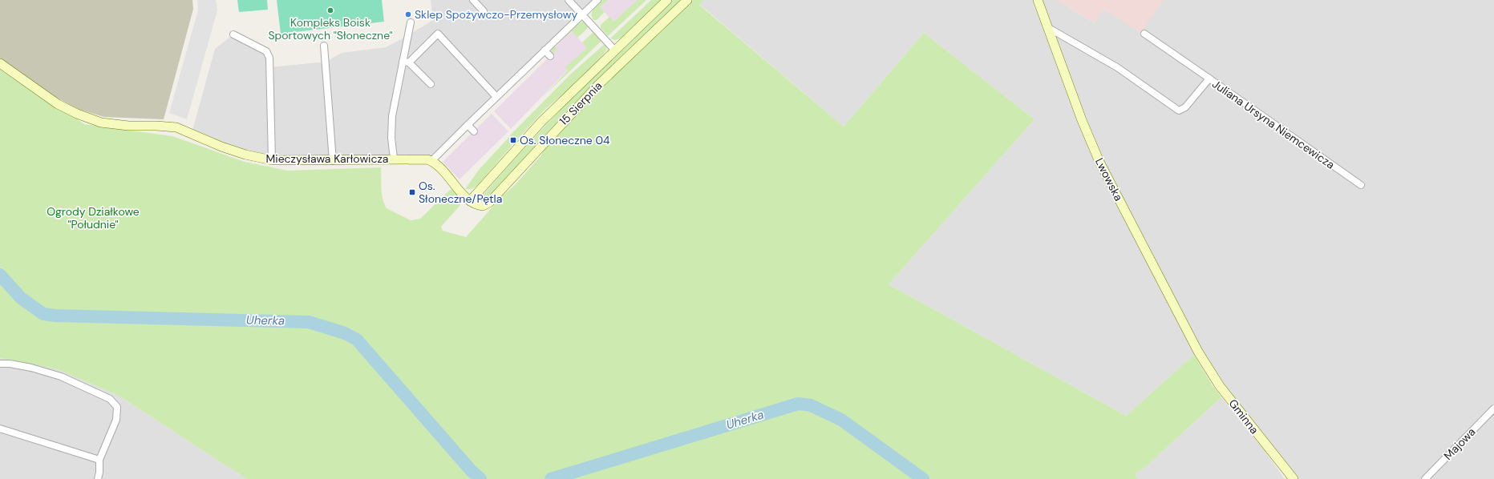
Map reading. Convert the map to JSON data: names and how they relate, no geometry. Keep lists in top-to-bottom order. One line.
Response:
{"streets":{"street":["15 Sierpnia","Juliana Ursyna Niemcewicza","Mieczysława Karłowicza","Lwowska","Gminna","Majowa"]},"crossings":[["Juliana Ursyna Niemcewicza","Lwowska"],["Lwowska","Gminna"]],"water":["Uherka"],"parks":["Ogrody Działkowe \"Południe\""],"places":{"other":["Kompleks Boisk Sportowych \"Słoneczne\"","Sklep Spożywczo-Przemysłowy"],"transit":["Os. Słoneczne 04","Os. Słoneczne/Pętla"]}}
